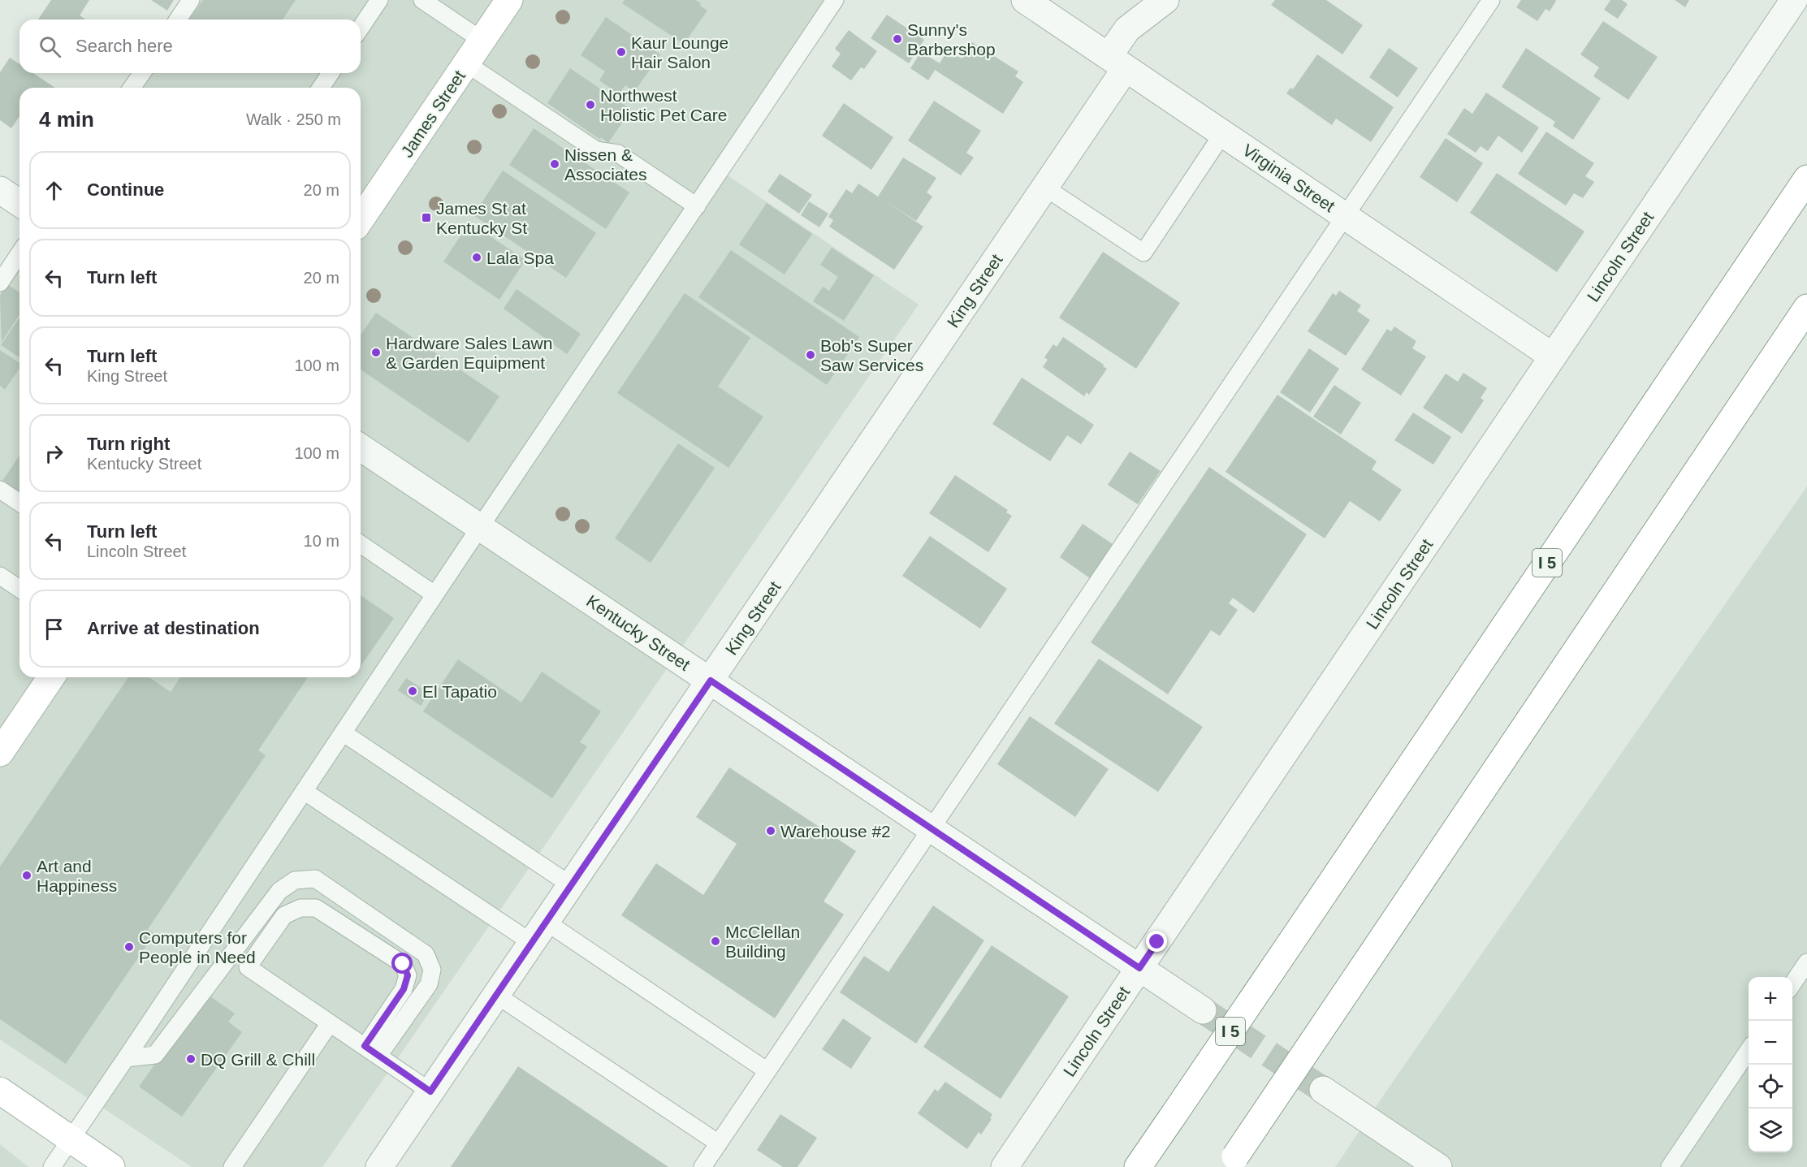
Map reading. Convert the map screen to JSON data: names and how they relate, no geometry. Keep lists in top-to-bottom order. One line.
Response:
{"streets":{"main road":["James Street","I 5"],"street":["Virginia Street","Lincoln Street","King Street","Kentucky Street"]},"crossings":[["Virginia Street","Lincoln Street"],["Virginia Street","King Street"],["Lincoln Street","Kentucky Street"],["King Street","Kentucky Street"]],"places":{"other":["Sunny's Barbershop","Kaur Lounge Hair Salon","Northwest Holistic Pet Care","Nissen & Associates","Lala Spa","Hardware Sales Lawn & Garden Equipment","Bob's Super Saw Services","El Tapatio","Warehouse #2","Art and Happiness","McClellan Building","Computers for People in Need","DQ Grill & Chill"],"transit":["James St at Kentucky St"]},"page":{"search":"Search here","heading":["4 min","Walk · 250 m"],"list":[["Continue","20 m"],["Turn left","20 m"],["Turn left","King Street","100 m"],["Turn right","Kentucky Street","100 m"],["Turn left","Lincoln Street","10 m"],"Arrive at destination"],"map_buttons":["+","−"]}}
